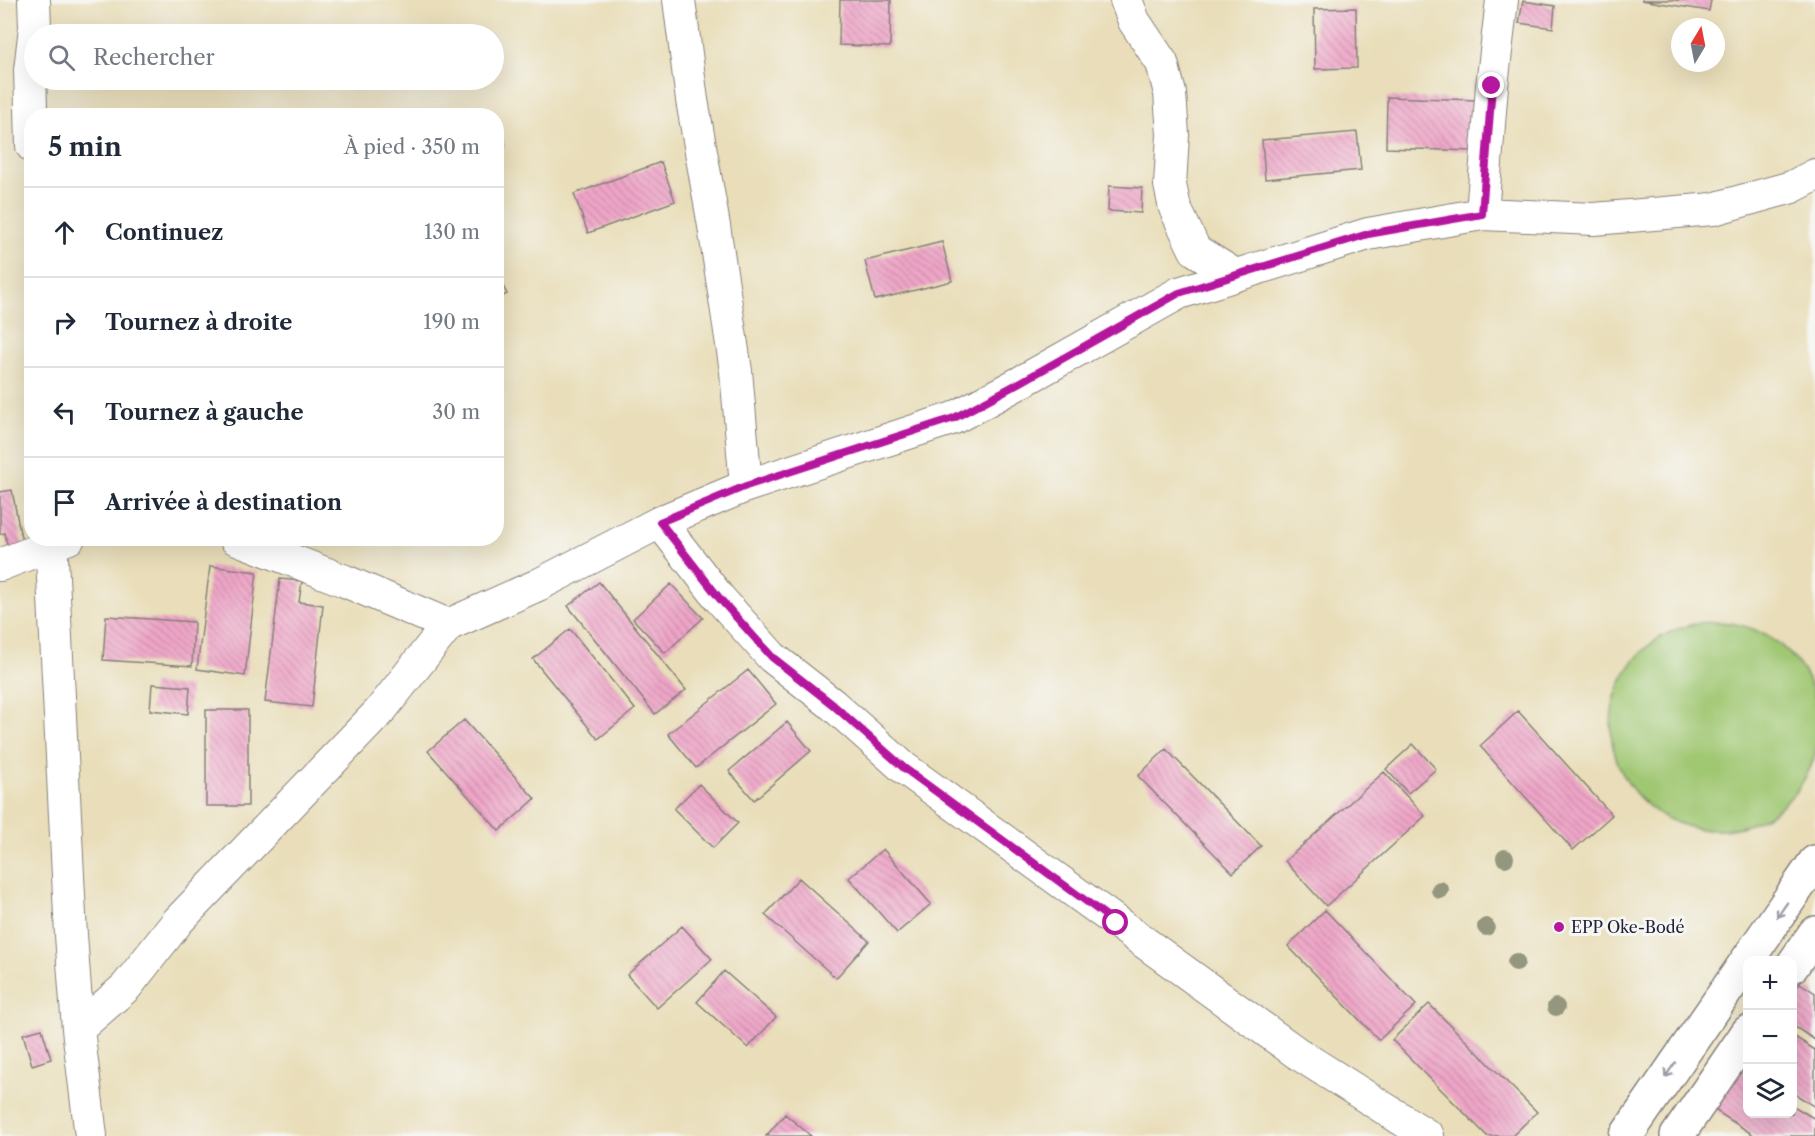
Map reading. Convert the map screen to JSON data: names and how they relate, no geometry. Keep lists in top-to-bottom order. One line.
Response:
{"places":["EPP Oke-Bodé"],"north":"top","page":{"search":"Rechercher","heading":["5 min","À pied · 350 m"],"list":[["Continuez","130 m"],["Tournez à droite","190 m"],["Tournez à gauche","30 m"],"Arrivée à destination"],"map_buttons":["+","−"]}}
